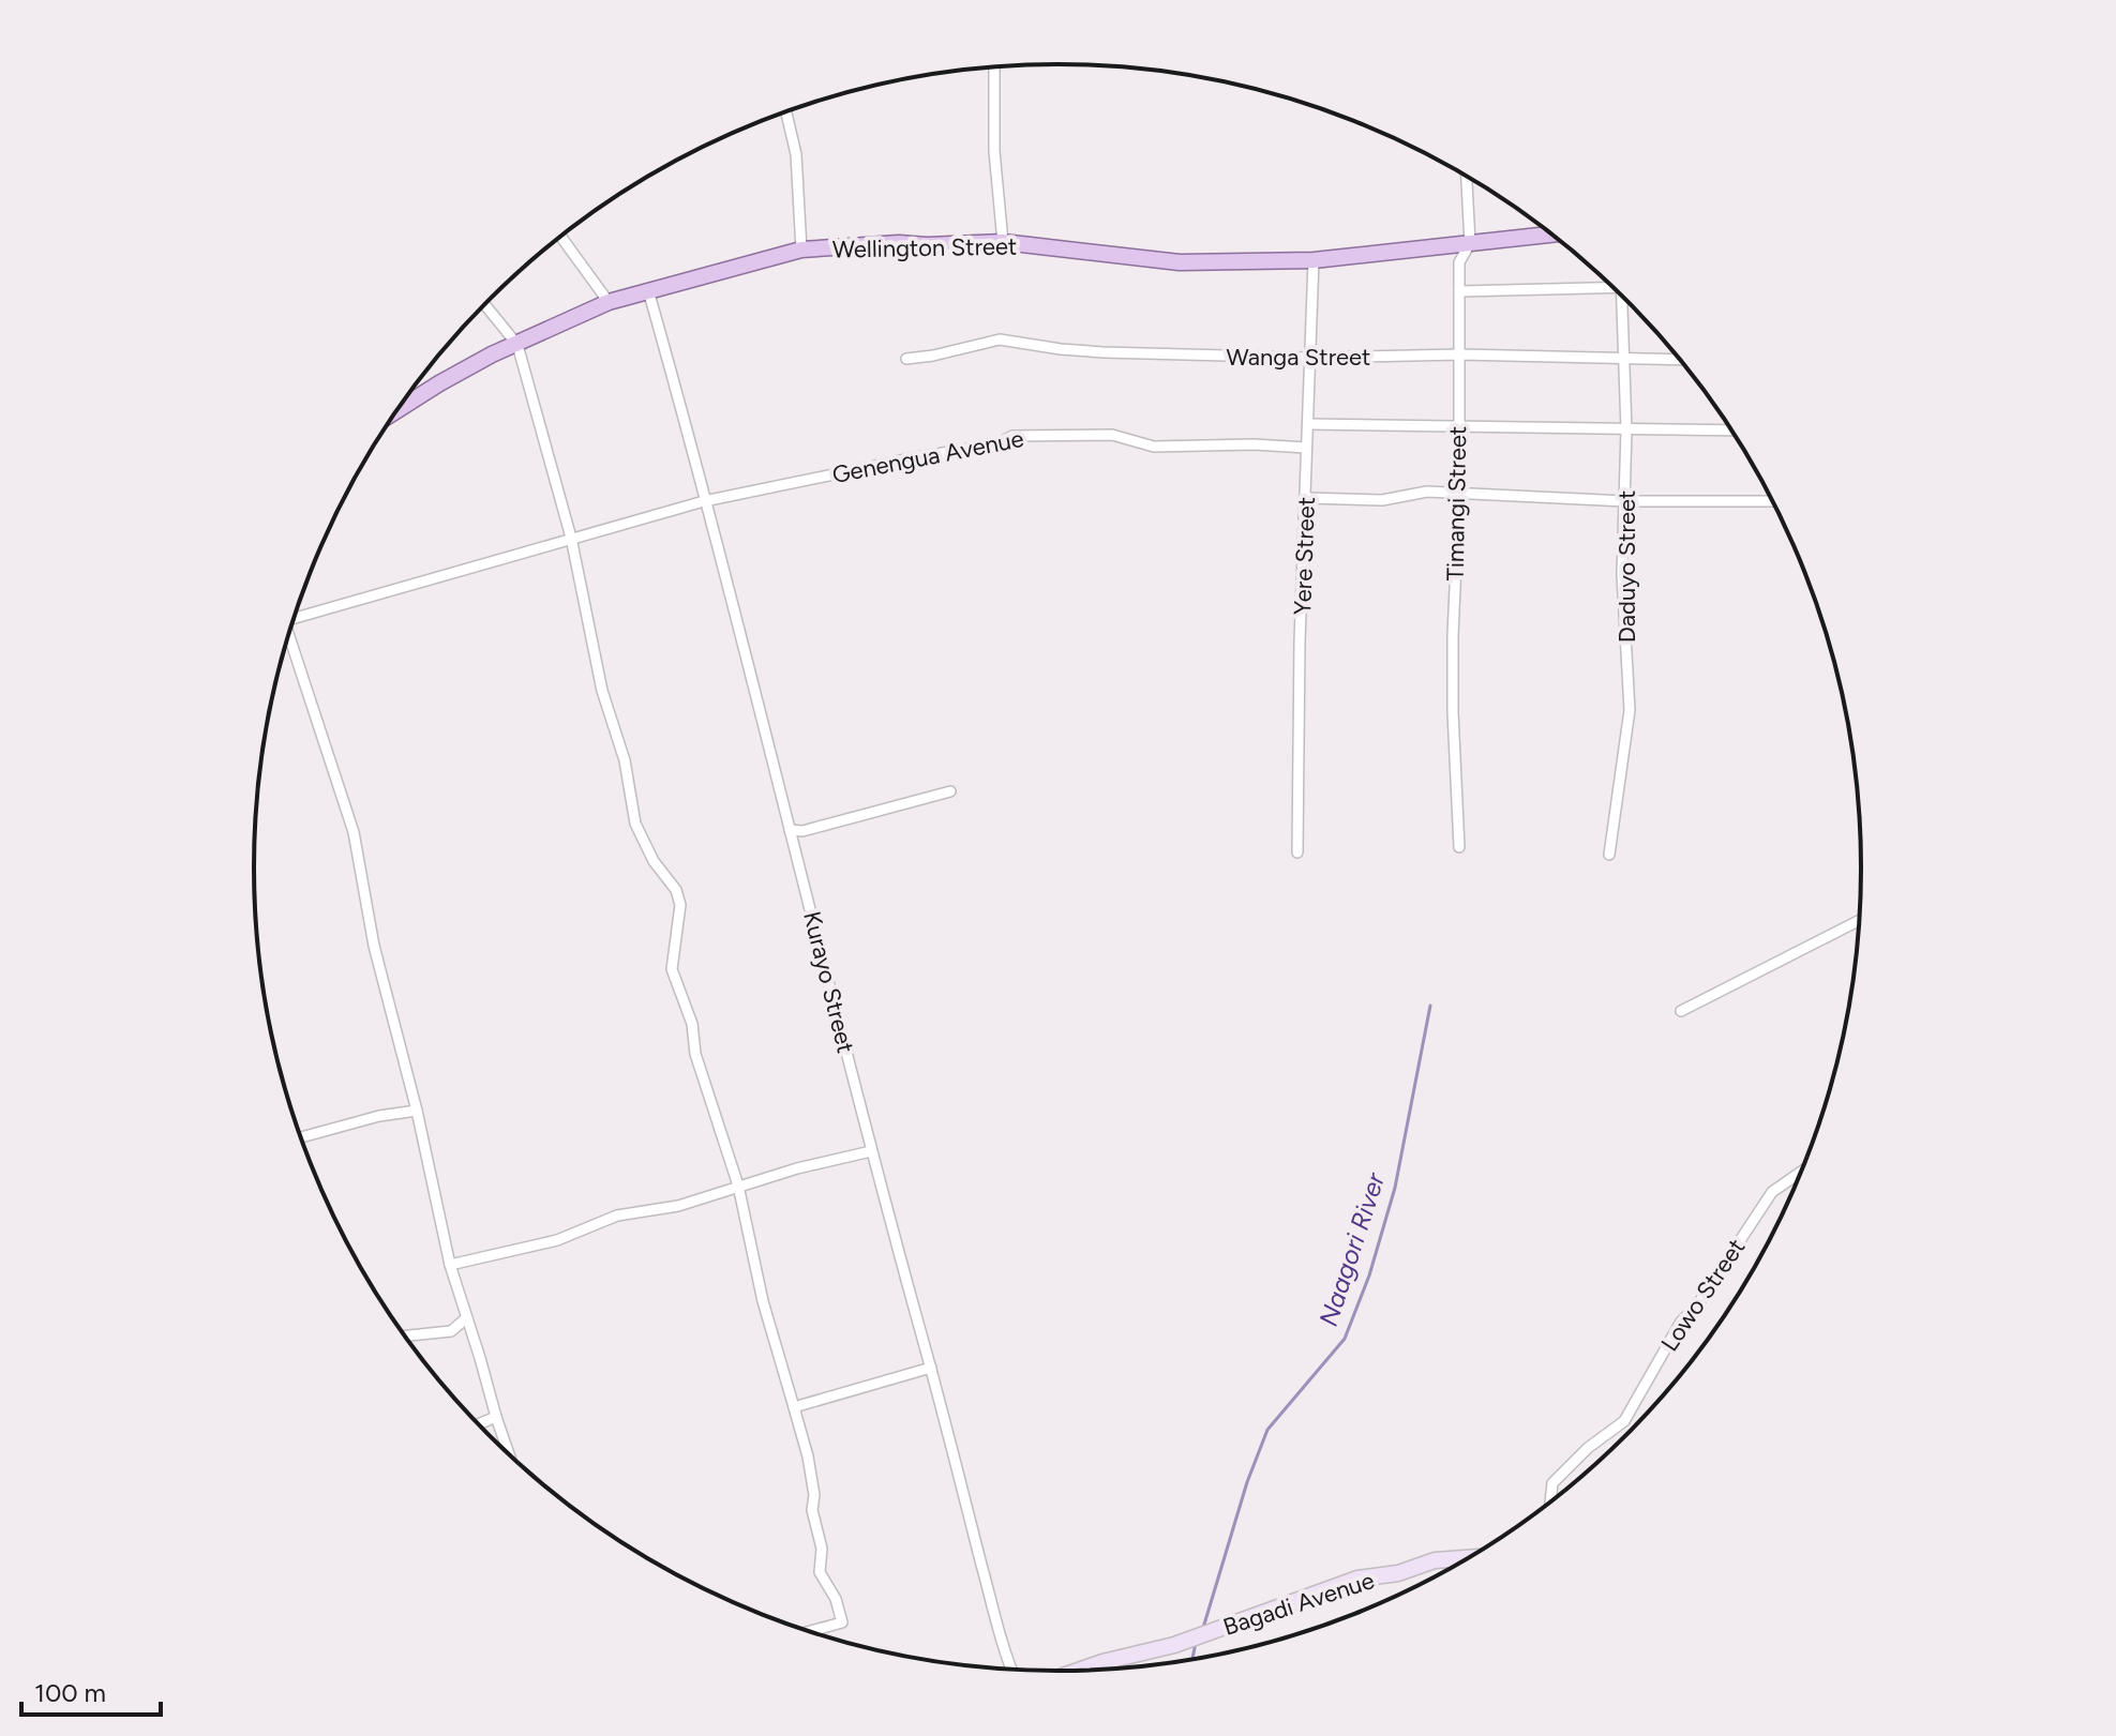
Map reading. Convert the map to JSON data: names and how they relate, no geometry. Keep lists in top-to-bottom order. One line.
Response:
{"streets":{"main road":["Wellington Street"],"street":["Wanga Street","Genengua Avenue","Timangi Street","Yere Street","Daduyo Street","Kurayo Street","Lowo Street","Bagadi Avenue"]},"crossings":[["Wellington Street","Timangi Street"],["Wellington Street","Yere Street"],["Wellington Street","Kurayo Street"],["Wanga Street","Timangi Street"],["Wanga Street","Yere Street"],["Wanga Street","Daduyo Street"],["Genengua Avenue","Yere Street"],["Genengua Avenue","Kurayo Street"]],"water":["Naagori River"],"scale_bar":"100 m"}
